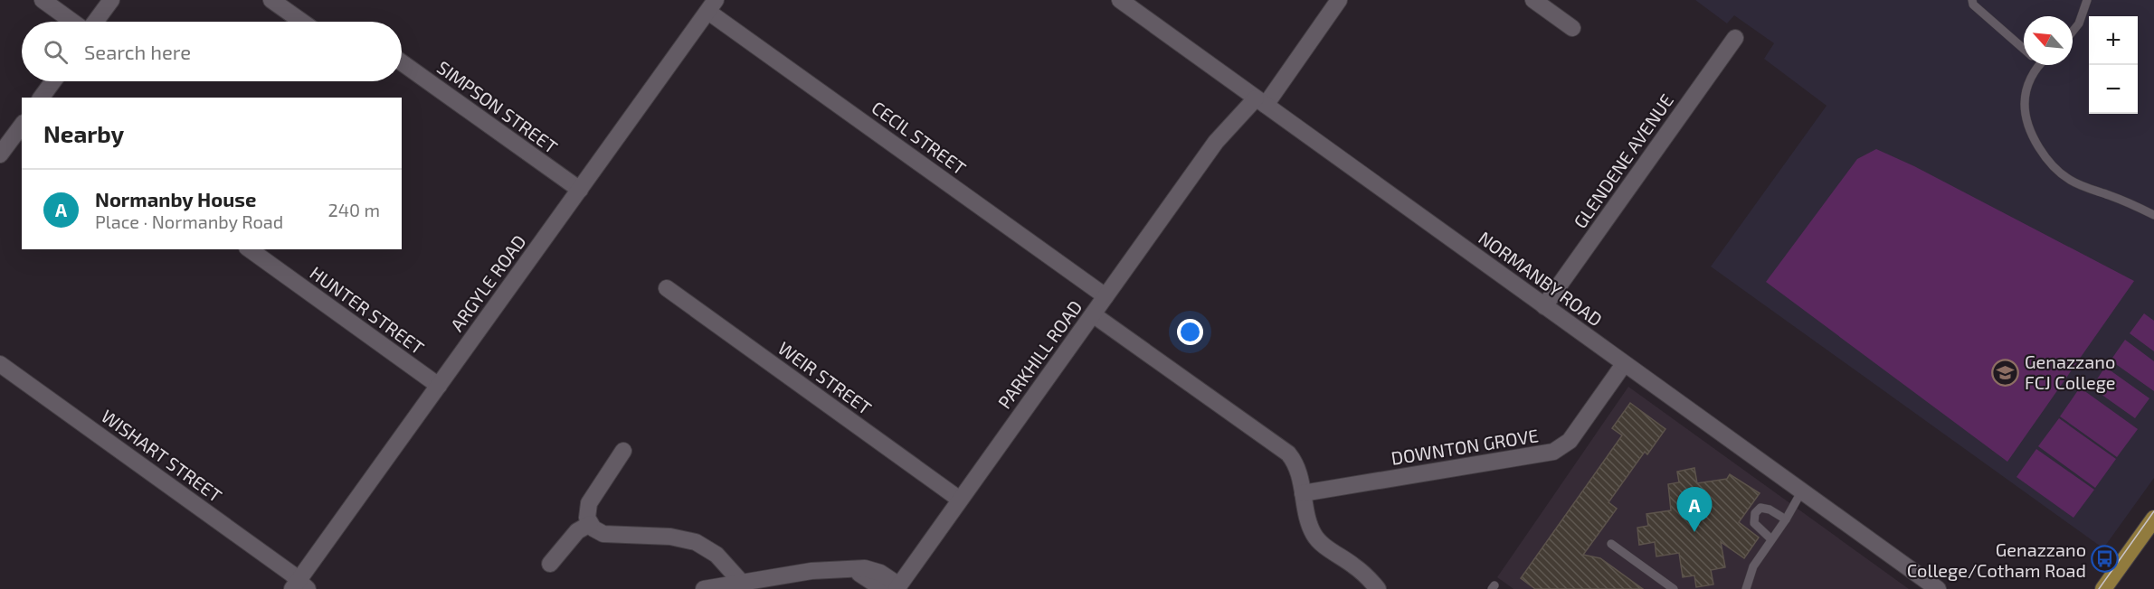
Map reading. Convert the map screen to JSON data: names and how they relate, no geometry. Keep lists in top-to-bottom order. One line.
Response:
{"streets":{"street":["SIMPSON STREET","CECIL STREET","GLENDENE AVENUE","NORMANBY ROAD","ARGYLE ROAD","HUNTER STREET","PARKHILL ROAD","WEIR STREET","DOWNTON GROVE","WISHART STREET"]},"crossings":[["SIMPSON STREET","ARGYLE ROAD"],["CECIL STREET","ARGYLE ROAD"],["CECIL STREET","PARKHILL ROAD"],["GLENDENE AVENUE","NORMANBY ROAD"],["NORMANBY ROAD","PARKHILL ROAD"],["NORMANBY ROAD","DOWNTON GROVE"],["ARGYLE ROAD","HUNTER STREET"],["ARGYLE ROAD","WISHART STREET"],["PARKHILL ROAD","WEIR STREET"]],"places":{"school or university":["Genazzano FCJ College"],"bus stop":["Genazzano College/Cotham Road"]},"north":"top left","page":{"map_buttons":["+","−"],"search":"Search here","heading":"Nearby","list":[{"mark":"A","name":"Normanby House","note":"Place · Normanby Road","value":"240 m"}],"pins":"A"}}
